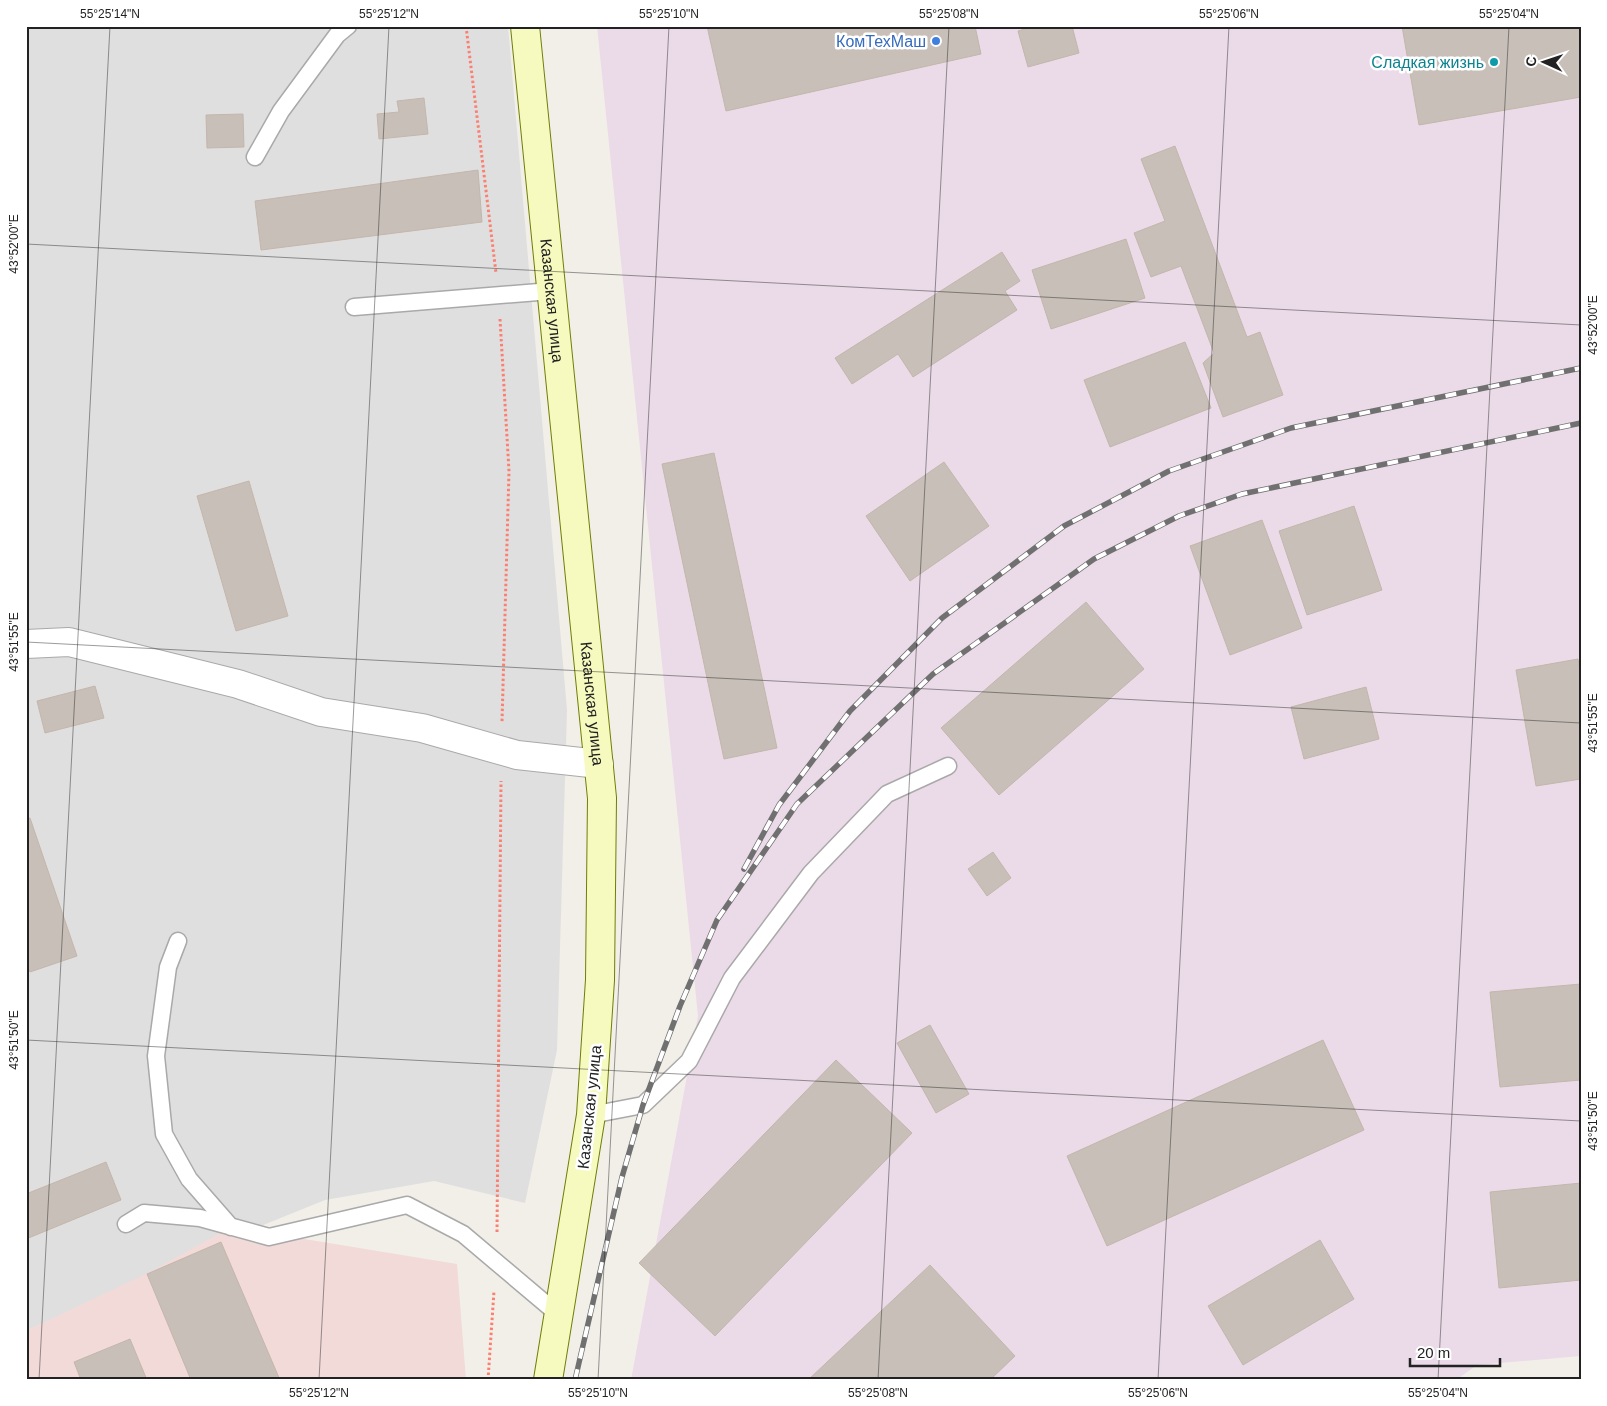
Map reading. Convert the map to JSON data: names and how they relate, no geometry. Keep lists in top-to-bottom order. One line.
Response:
{"streets":{"main road":["Казанская улица"]},"places":["КомТехМаш","Сладкая жизнь"],"scale_bar":"20 m","north":"left","coordinates":["55°25'14\"N","55°25'12\"N","55°25'10\"N","55°25'08\"N","55°25'06\"N","55°25'04\"N","43°52'00\"E","43°51'55\"E","43°51'50\"E"]}
